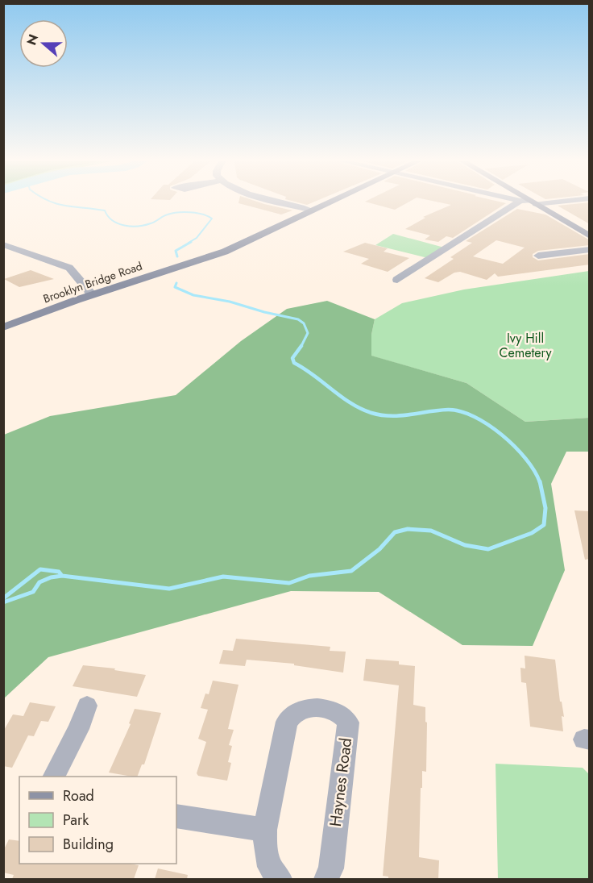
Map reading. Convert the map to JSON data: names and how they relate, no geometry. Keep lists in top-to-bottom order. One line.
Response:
{"streets":{"street":["Brooklyn Bridge Road","Haynes Road"]},"parks":["Ivy Hill Cemetery"],"legend":["Road","Park","Building"],"north":"left"}
